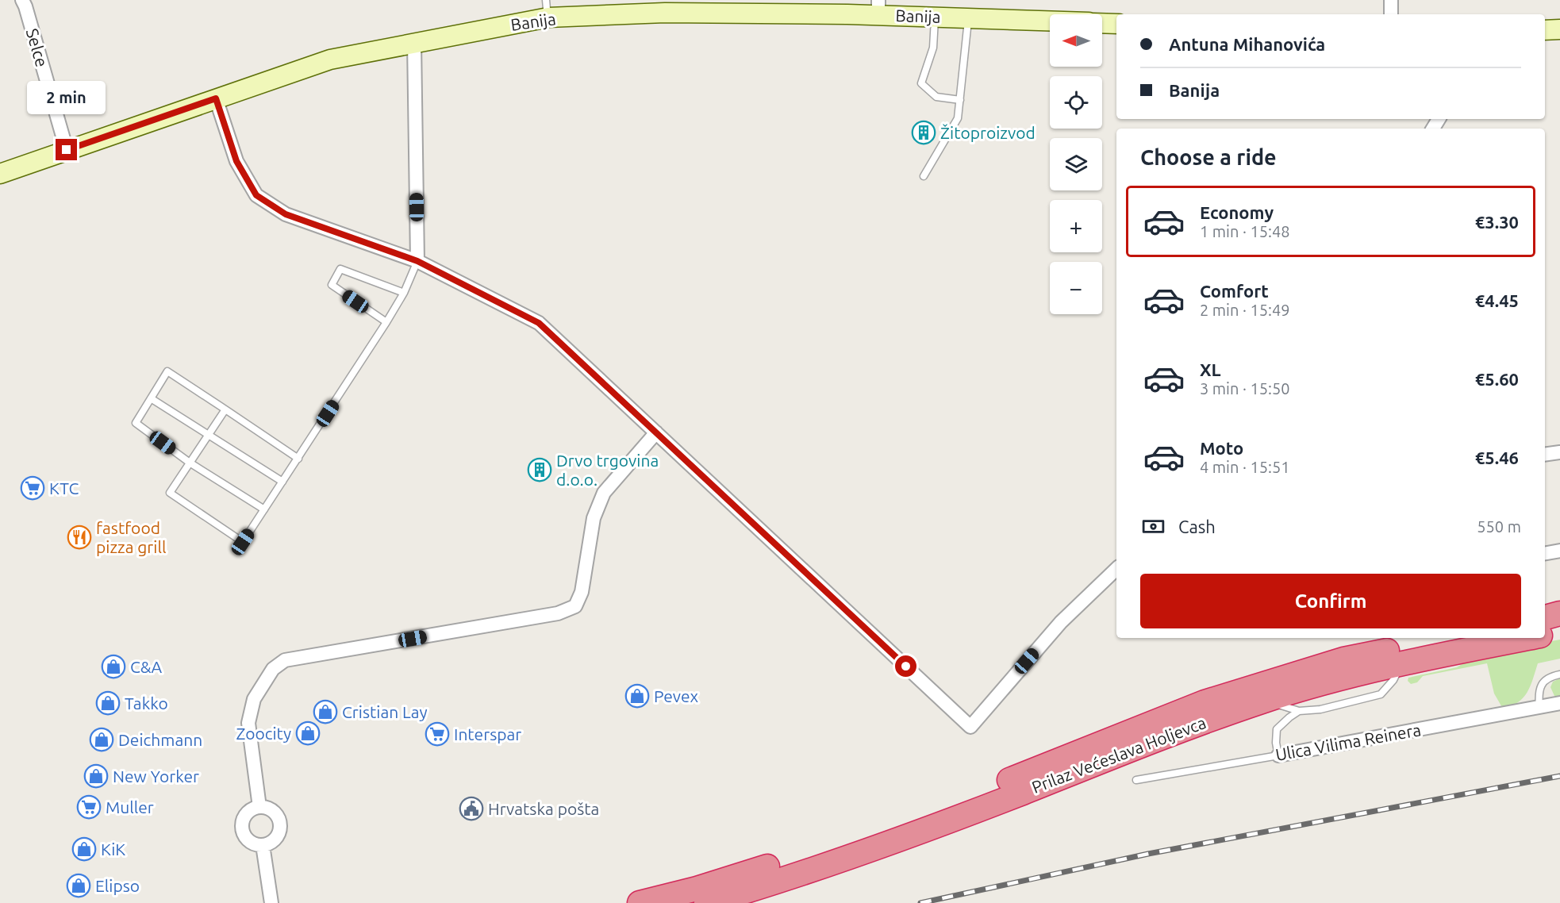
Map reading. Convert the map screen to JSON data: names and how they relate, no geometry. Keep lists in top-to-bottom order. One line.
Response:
{"streets":{"highway":["Prilaz Većeslava Holjevca"],"main road":["Banija"],"street":["Selce","Ulica Vilima Reinera"]},"crossings":[["Banija","Selce"]],"places":{"building":["Žitoproizvod","Drvo trgovina d.o.o."],"supermarket":["KTC","Interspar","Muller"],"restaurant":["fastfood pizza grill"],"shop":["C&A","Pevex","Takko","Cristian Lay","Zoocity","Deichmann","New Yorker","KiK","Elipso"],"public building":["Hrvatska pošta"]},"north":"left","page":{"map_buttons":["+","−"],"banner":["Antuna Mihanovića","Banija"],"bubble":"2 min","heading":"Choose a ride","list":[{"name":"Economy","note":"1 min · 15:48","value":"€3.30"},{"name":"Comfort","note":"2 min · 15:49","value":"€4.45"},{"name":"XL","note":"3 min · 15:50","value":"€5.60"},{"name":"Moto","note":"4 min · 15:51","value":"€5.46"}],"pay":["Cash","550 m"],"buttons":"Confirm"}}
